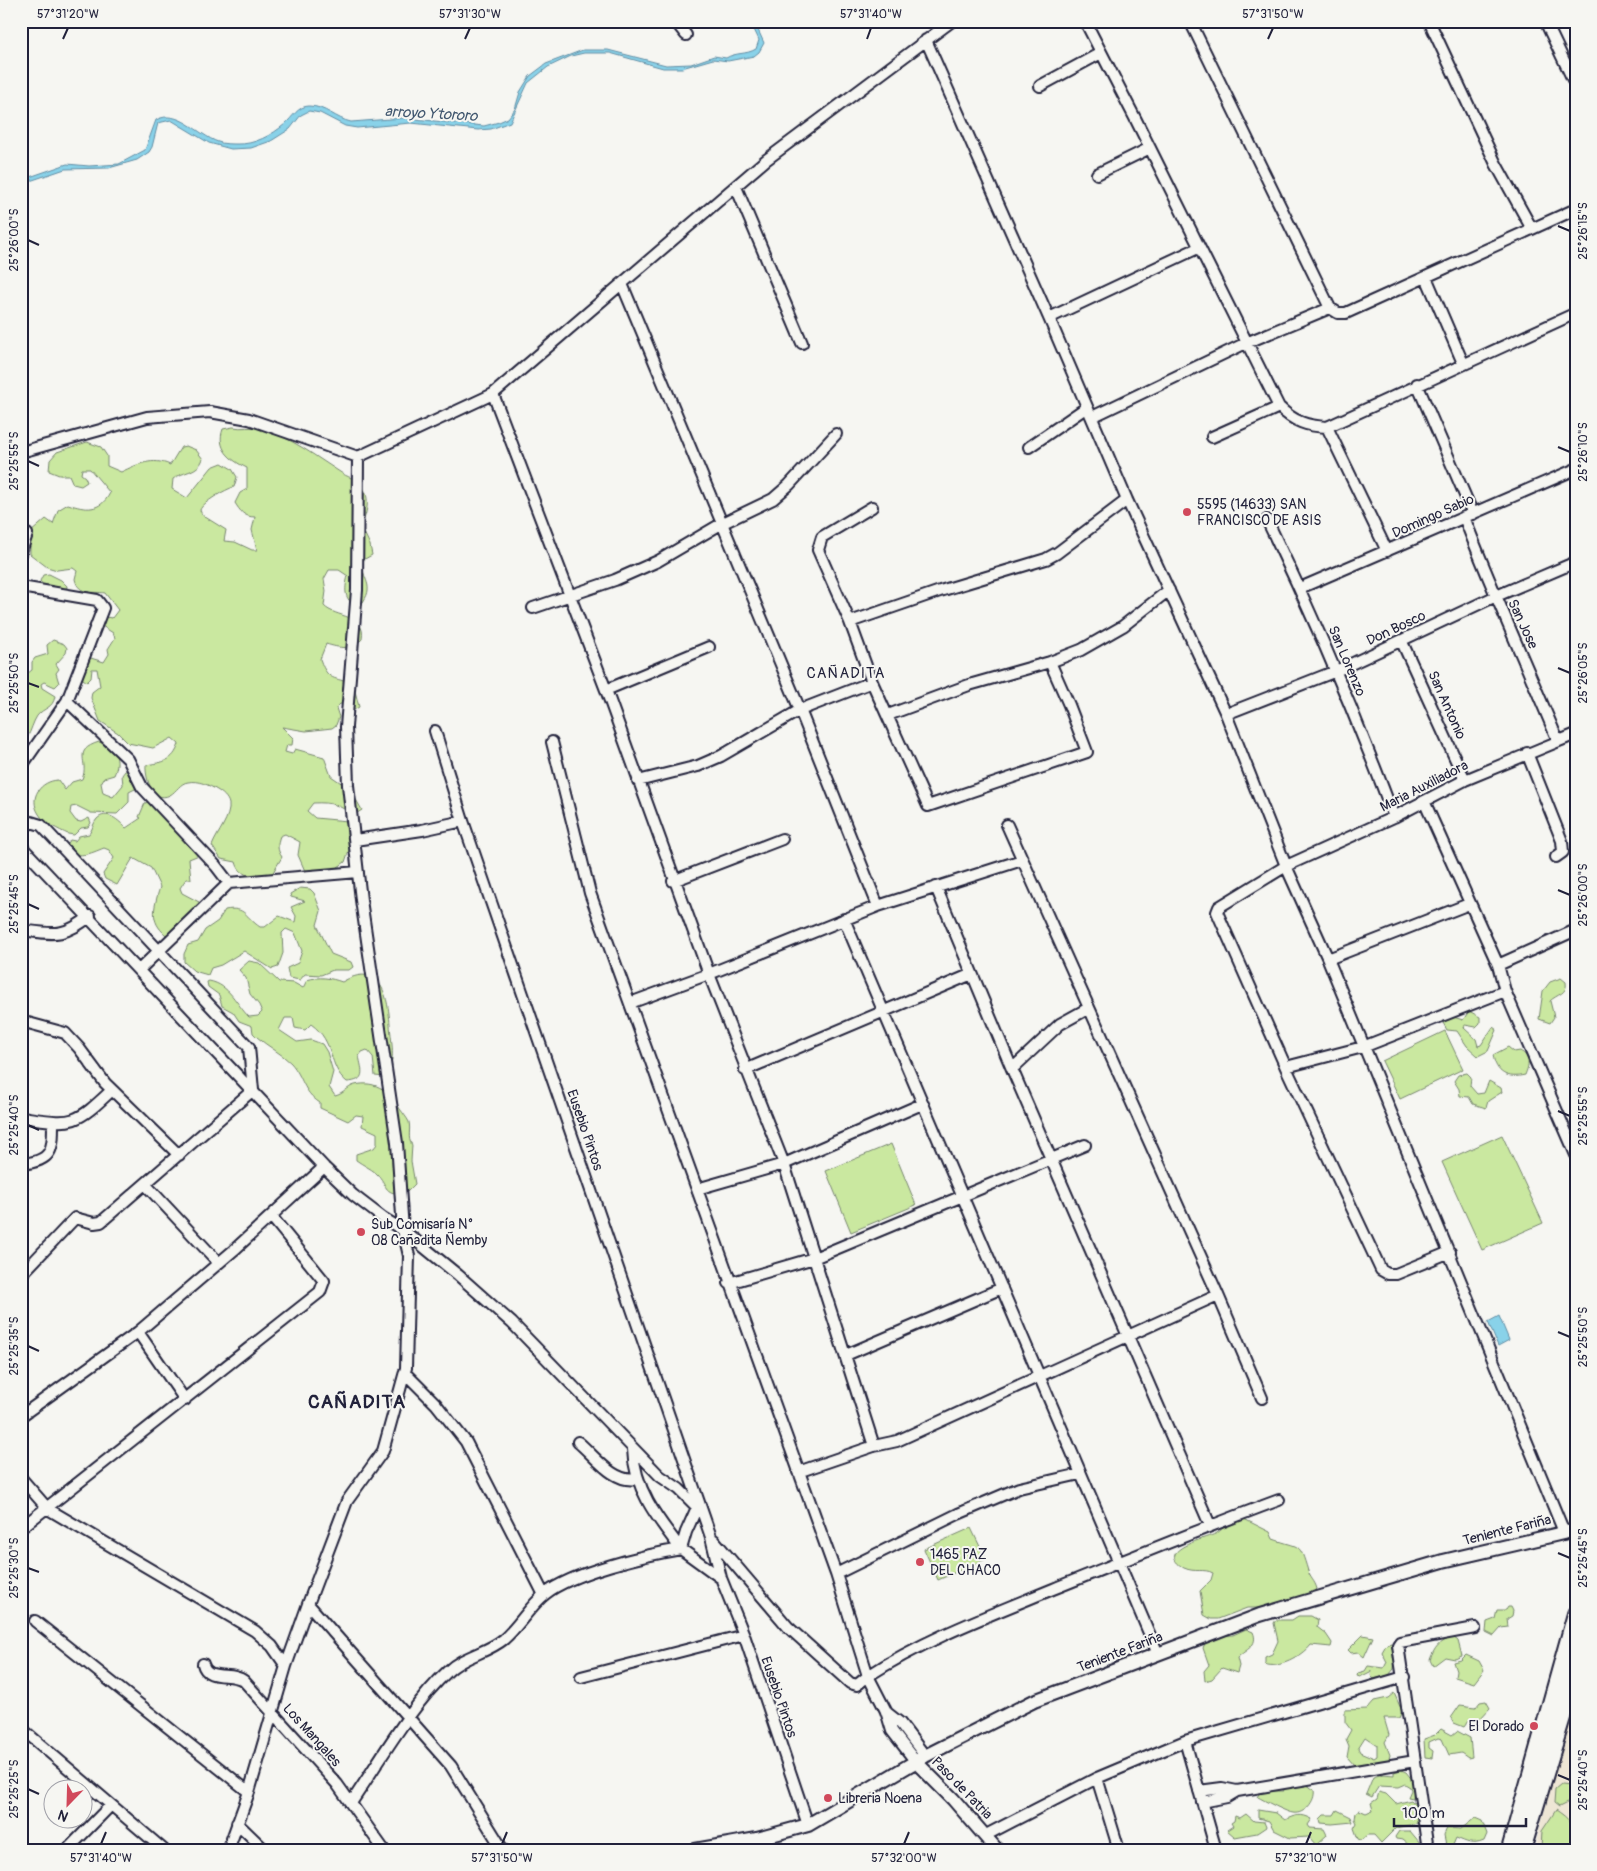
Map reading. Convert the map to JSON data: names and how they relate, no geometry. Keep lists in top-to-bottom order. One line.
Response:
{"streets":{"street":["Domingo Sabio","San Jose","Don Bosco","San Lorenzo","San Antonio","Maria Auxiliadora","Eusebio Pintos","Teniente Fariña","Los Mangales","Paso de Patria"]},"crossings":[["Domingo Sabio","San Jose"],["Domingo Sabio","San Lorenzo"],["San Jose","Don Bosco"],["San Jose","Maria Auxiliadora"],["Don Bosco","San Lorenzo"],["Don Bosco","San Antonio"],["San Lorenzo","Maria Auxiliadora"],["San Antonio","Maria Auxiliadora"],["Eusebio Pintos","Teniente Fariña"],["Teniente Fariña","Paso de Patria"]],"districts":["CAÑADITA","CAÑADITA"],"water":["arroyo Ytororo"],"places":["5595 (14633) SAN FRANCISCO DE ASIS","Sub Comisaría N° 08 Cañadita Ñemby","1465 PAZ DEL CHACO","El Dorado","Libreria Noena"],"scale_bar":"100 m","north":"bottom left","coordinates":["57°31'20\"W","57°31'30\"W","57°31'40\"W","57°31'50\"W","25°26'15\"S","25°26'00\"S","25°26'10\"S","25°25'55\"S","25°26'05\"S","25°25'50\"S","25°25'45\"S","25°25'40\"S","25°25'35\"S","25°25'30\"S","25°25'25\"S","57°32'00\"W","57°32'10\"W"]}
